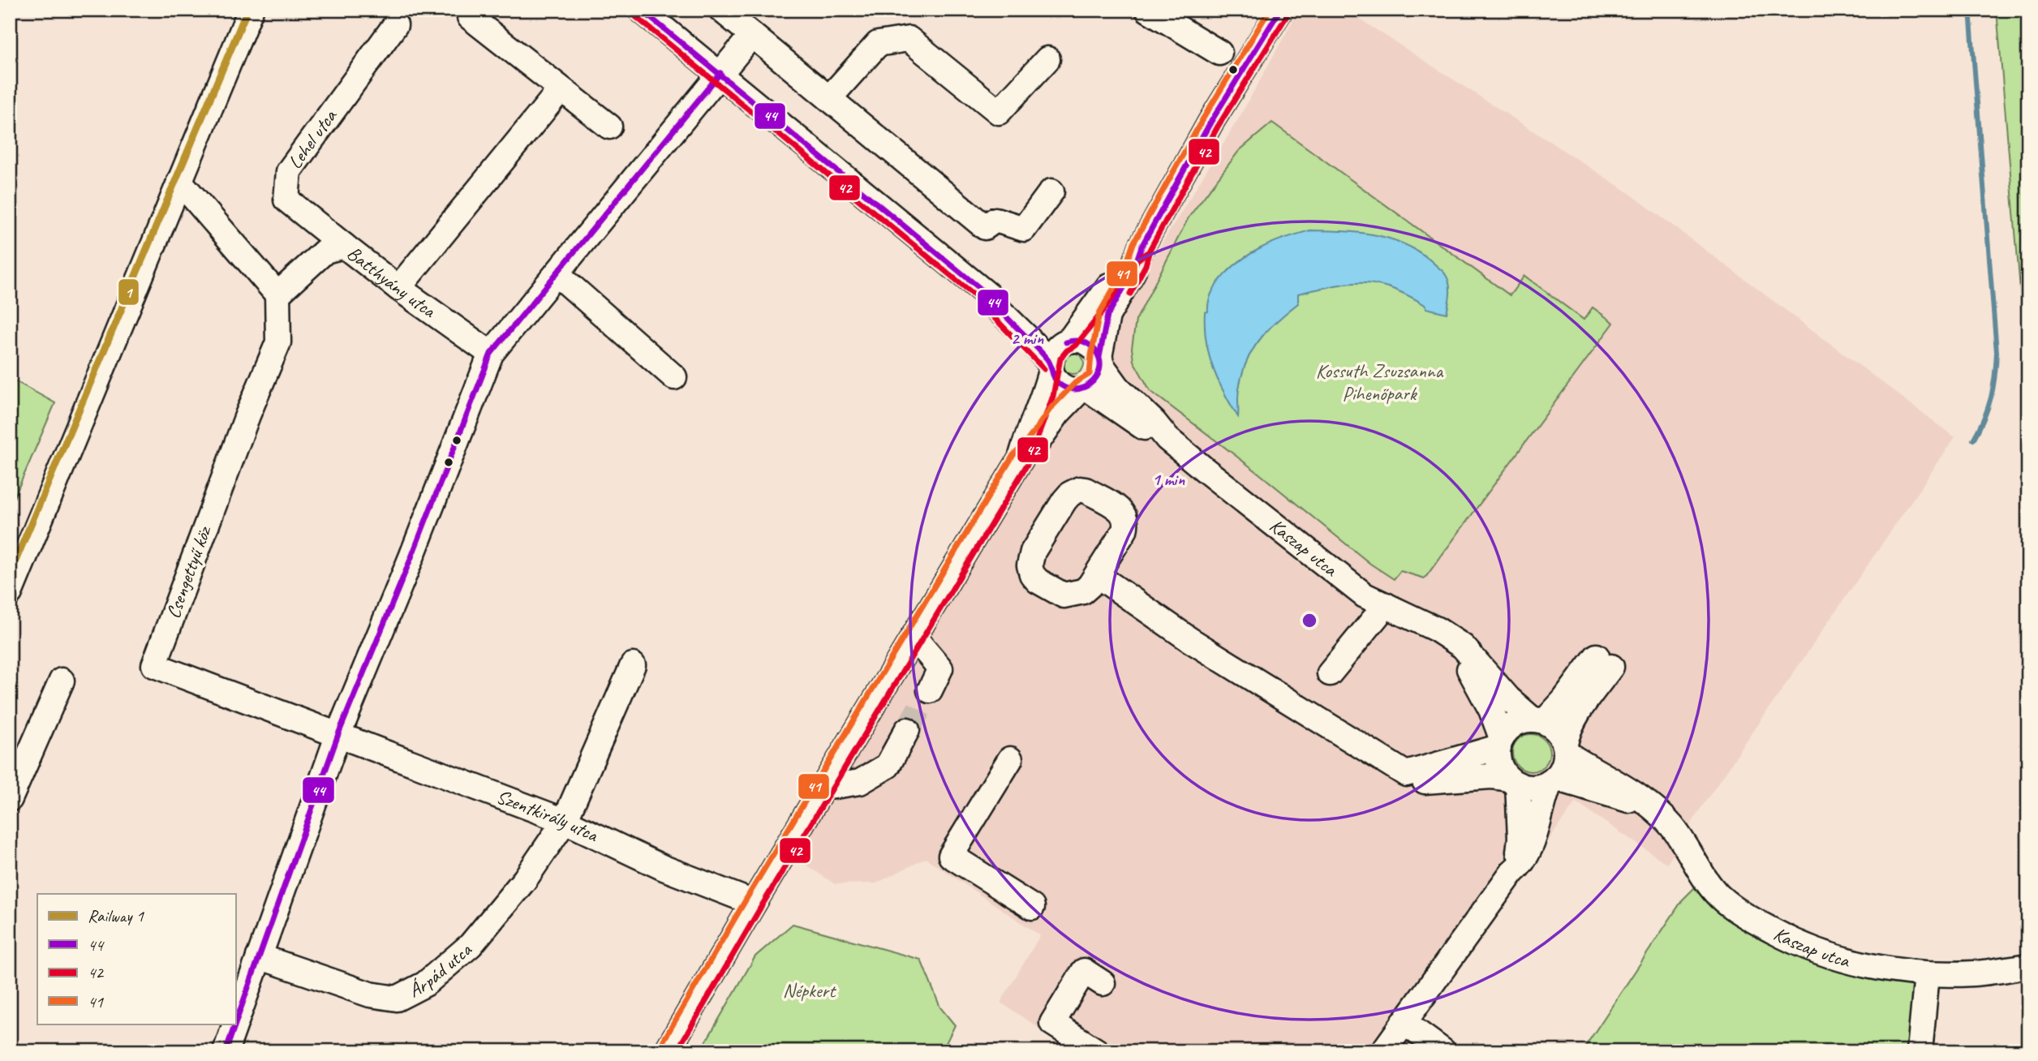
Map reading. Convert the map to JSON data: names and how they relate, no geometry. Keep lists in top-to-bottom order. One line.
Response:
{"streets":{"street":["Lehel utca","Batthyány utca","Kaszap utca","Csengettyű köz","Szentkirály utca","Árpád utca"]},"crossings":[["Lehel utca","Batthyány utca"],["Batthyány utca","Csengettyű köz"],["Csengettyű köz","Szentkirály utca"],["Szentkirály utca","Árpád utca"]],"parks":["Kossuth Zsuzsanna Pihenőpark","Népkert"],"lines":["rail line 1","transit line 44","transit line 41","transit line 42"],"legend":["Railway 1","44","42","41"],"rings":["2 min","1 min"]}
